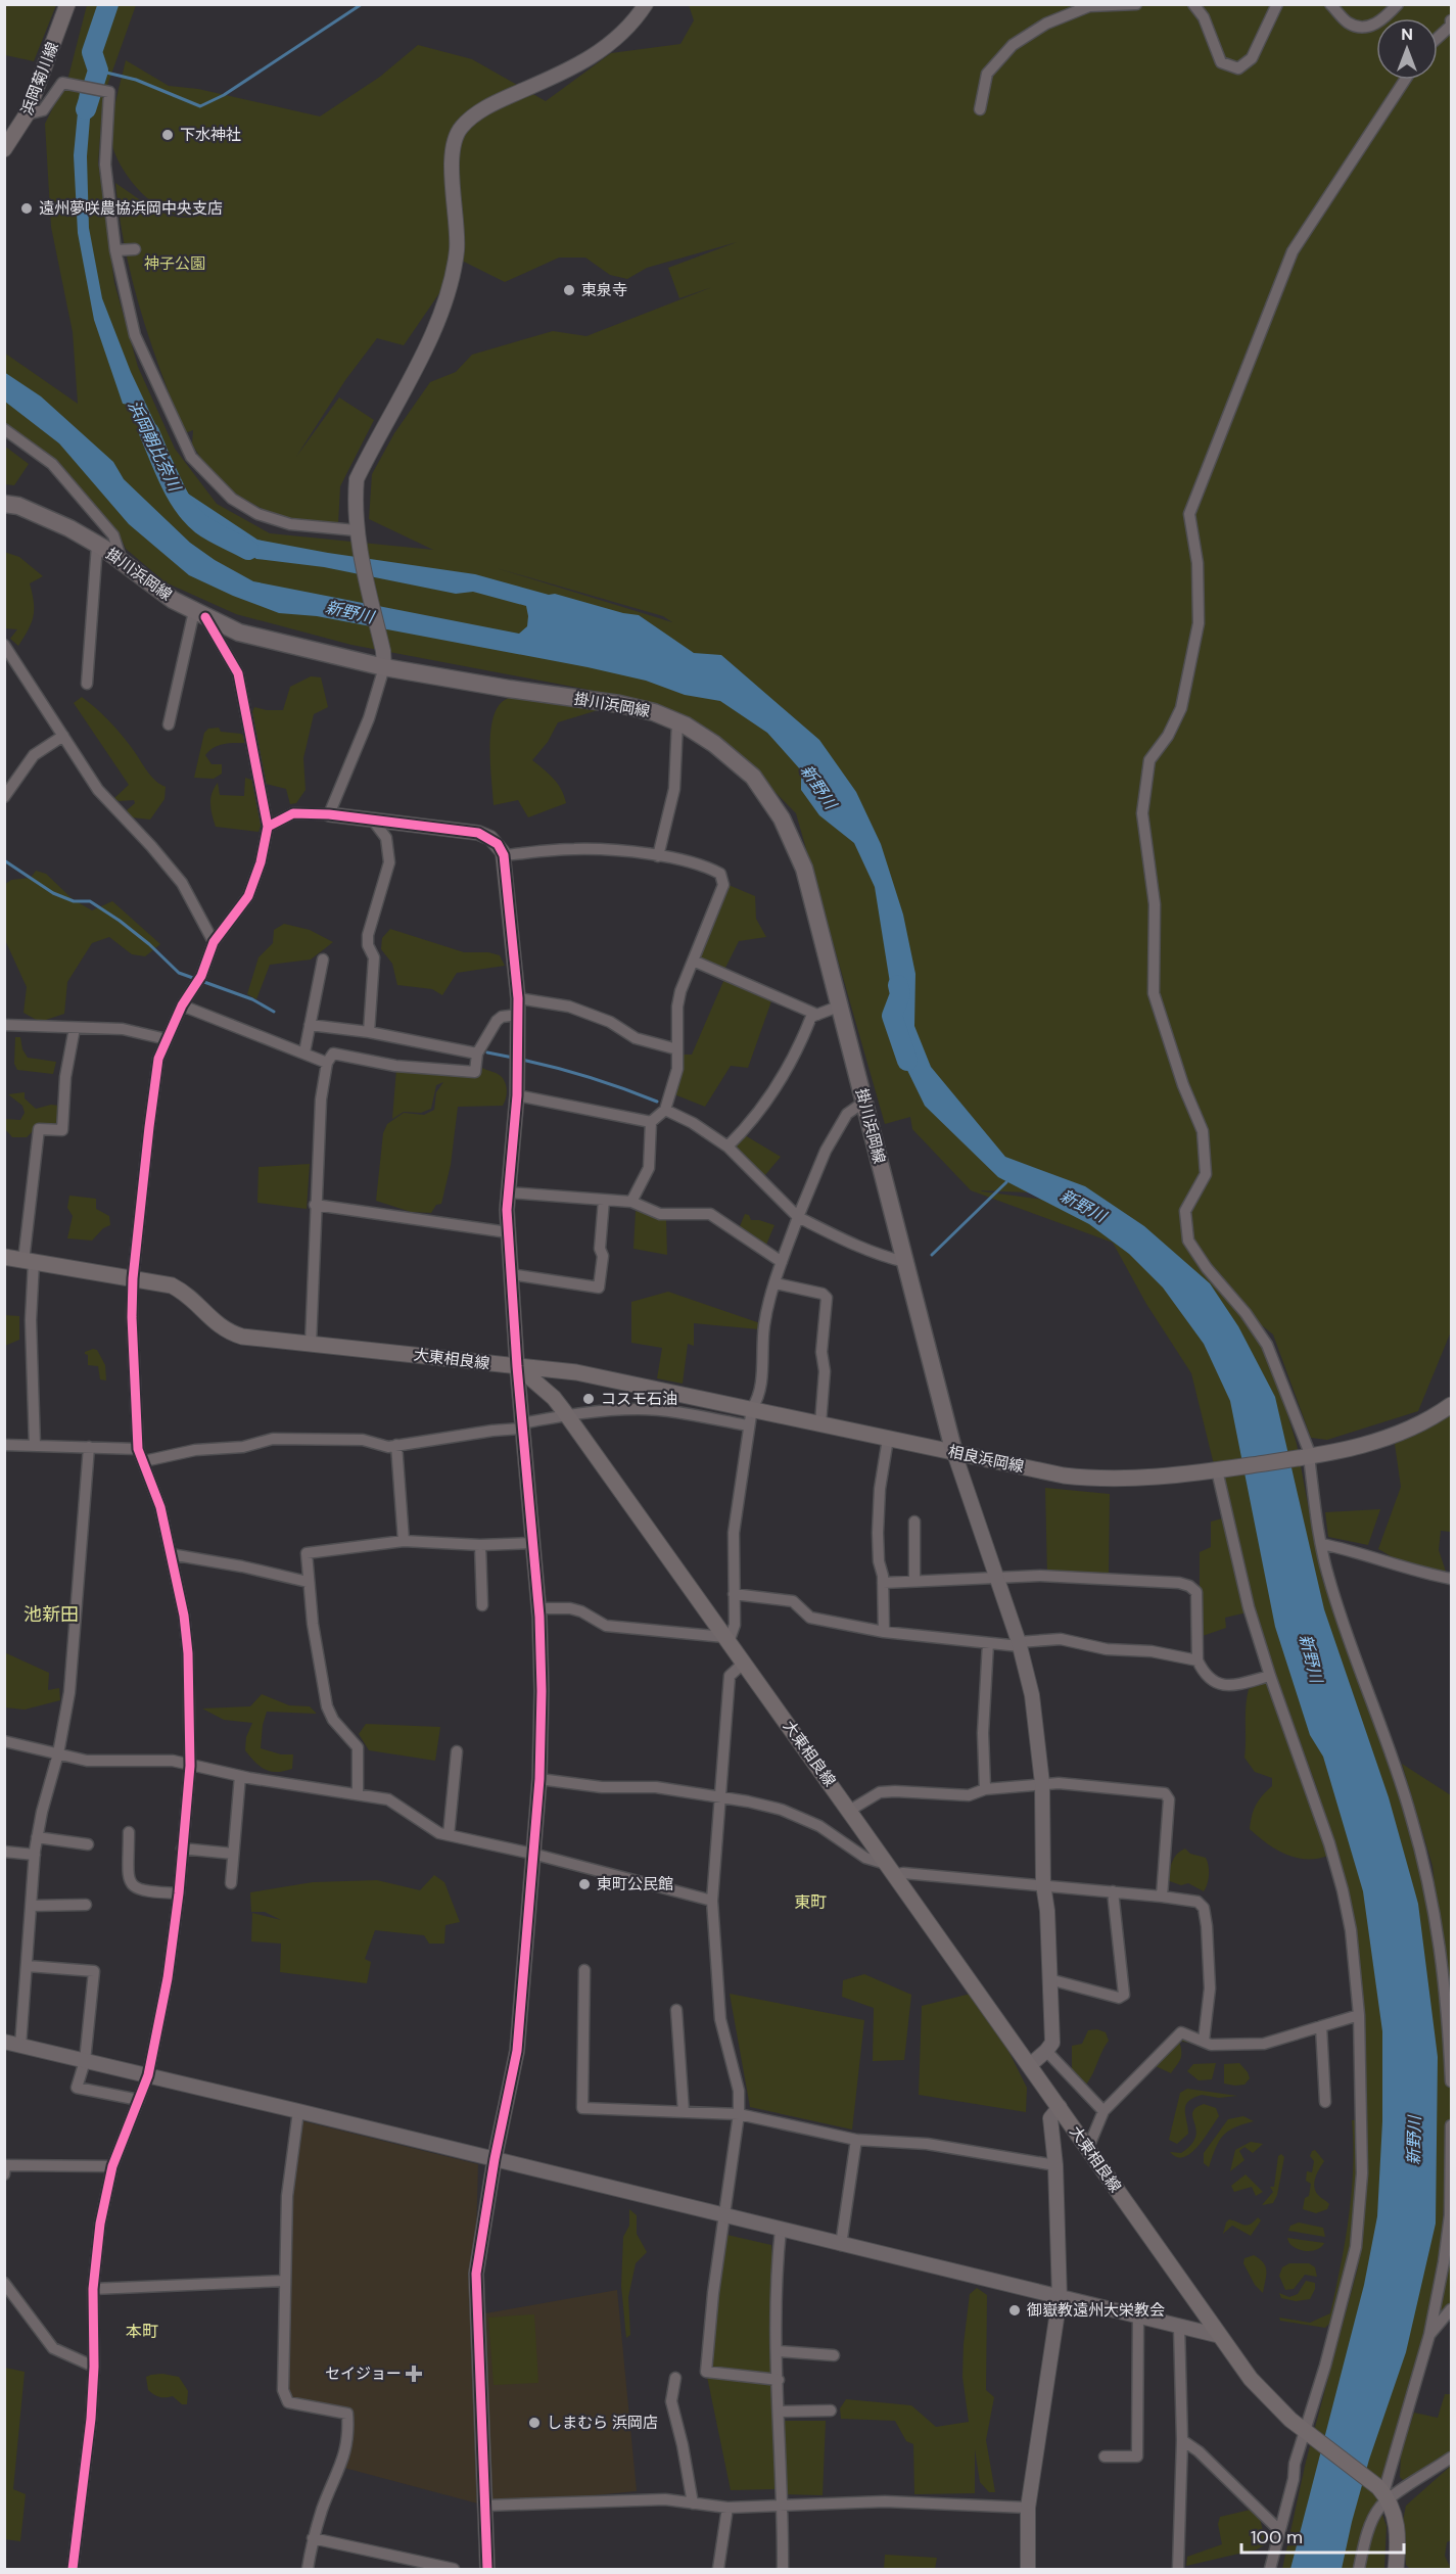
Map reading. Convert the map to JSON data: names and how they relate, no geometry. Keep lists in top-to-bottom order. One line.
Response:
{"streets":{"main road":["浜岡菊川線","掛川浜岡線","大東相良線","相良浜岡線"]},"crossings":[["掛川浜岡線","相良浜岡線"],["大東相良線","相良浜岡線"]],"districts":["池新田","東町","本町"],"water":["浜岡朝比奈川","新野川"],"parks":["神子公園"],"places":{"other":["下水神社","遠州夢咲農協浜岡中央支店","東泉寺","コスモ石油","東町公民館","御嶽教遠州大栄教会","しまむら 浜岡店"],"health":["セイジョー"]},"scale_bar":"100 m","north":"top"}
